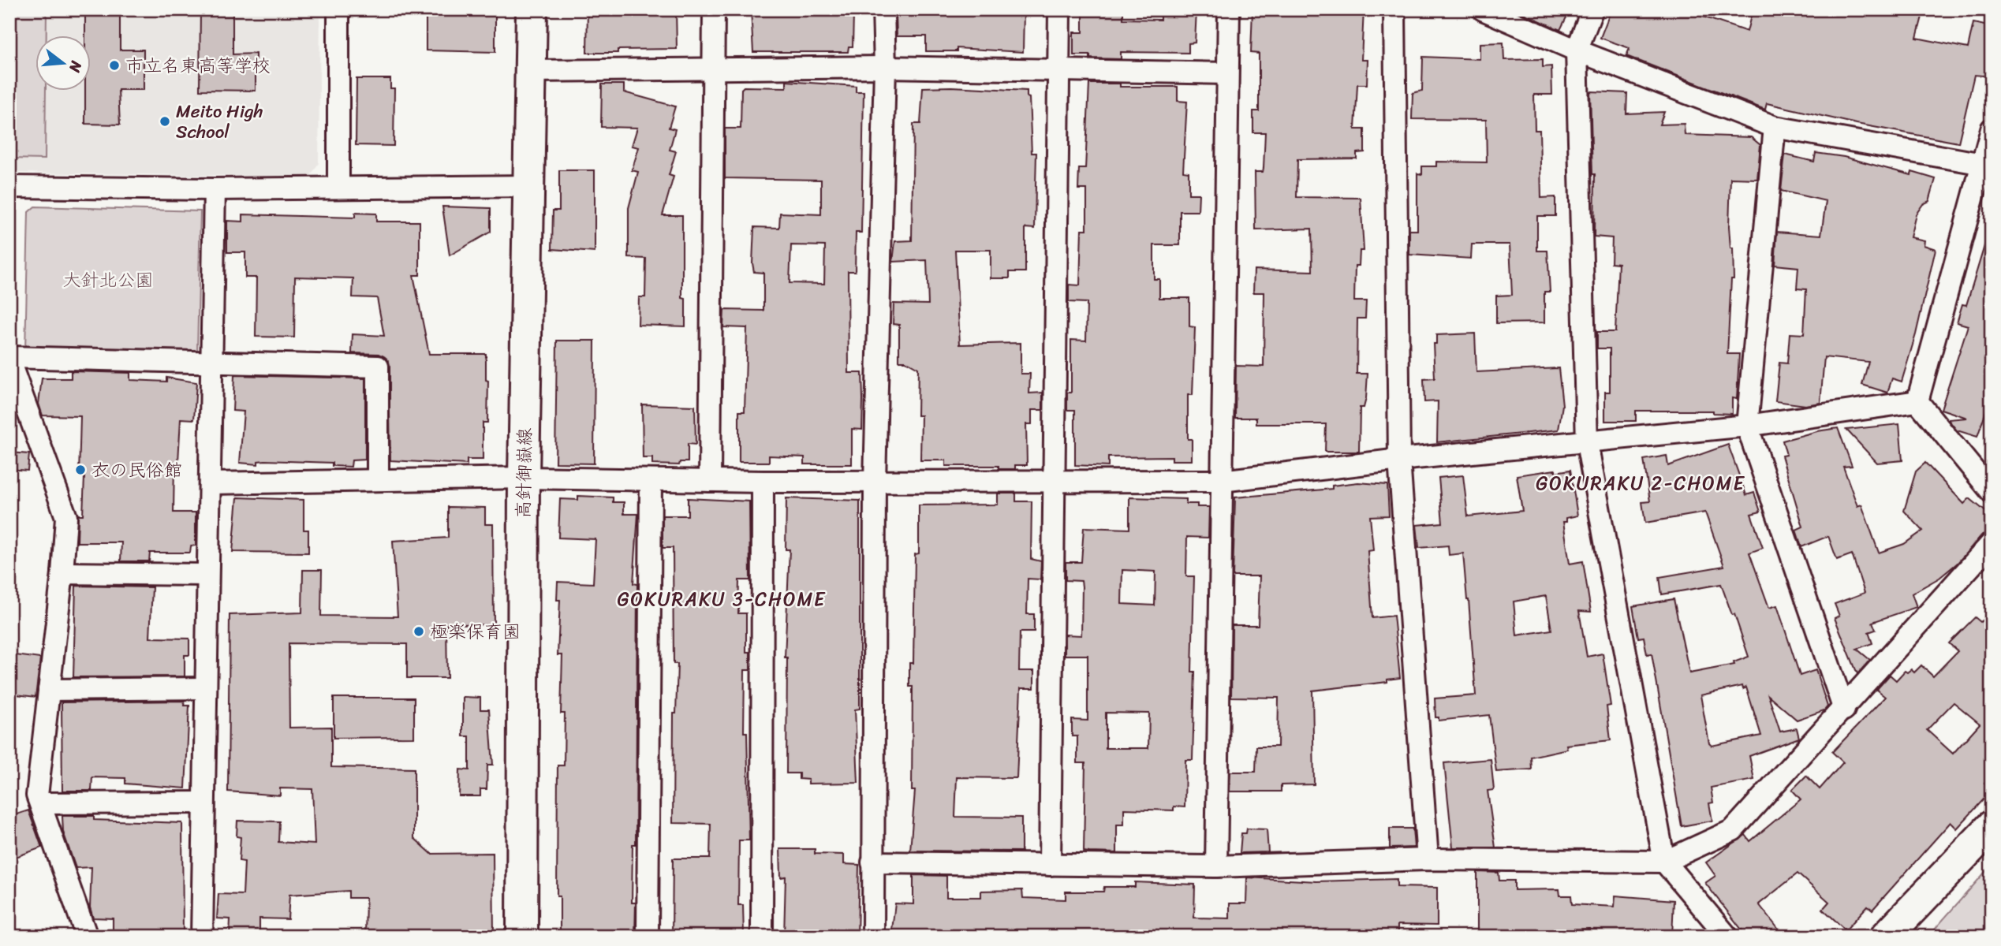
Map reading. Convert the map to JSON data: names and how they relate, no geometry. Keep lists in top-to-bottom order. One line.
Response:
{"streets":{"street":["高針御嶽線"]},"districts":["GOKURAKU 2-CHOME","GOKURAKU 3-CHOME"],"parks":["大針北公園"],"places":["市立名東高等学校","Meito High School","衣の民俗館","極楽保育園"],"north":"right"}
